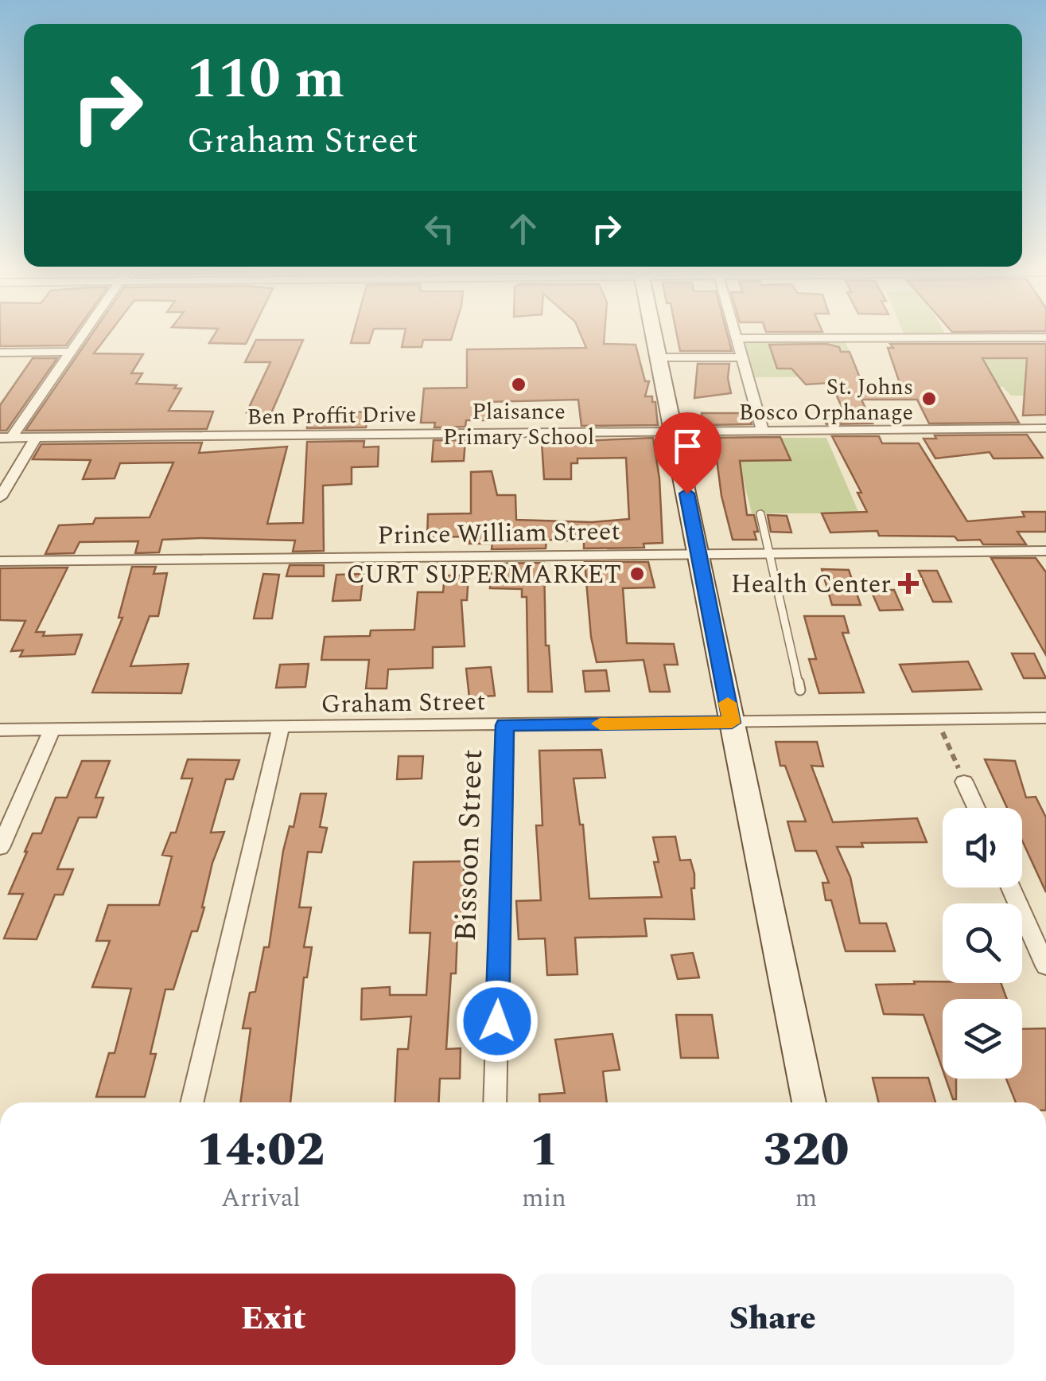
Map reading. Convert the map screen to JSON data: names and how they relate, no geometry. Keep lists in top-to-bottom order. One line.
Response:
{"streets":{"street":["Ben Proffit Drive","Prince William Street","Graham Street","Bissoon Street"]},"crossings":[["Graham Street","Bissoon Street"]],"places":{"other":["Plaisance Primary School","St. Johns Bosco Orphanage","CURT SUPERMARKET"],"health":["Health Center"]},"page":{"turn":["110 m","Graham Street"],"eta":["14:02","Arrival","1","min","320","m"],"buttons":["Exit","Share"]}}
